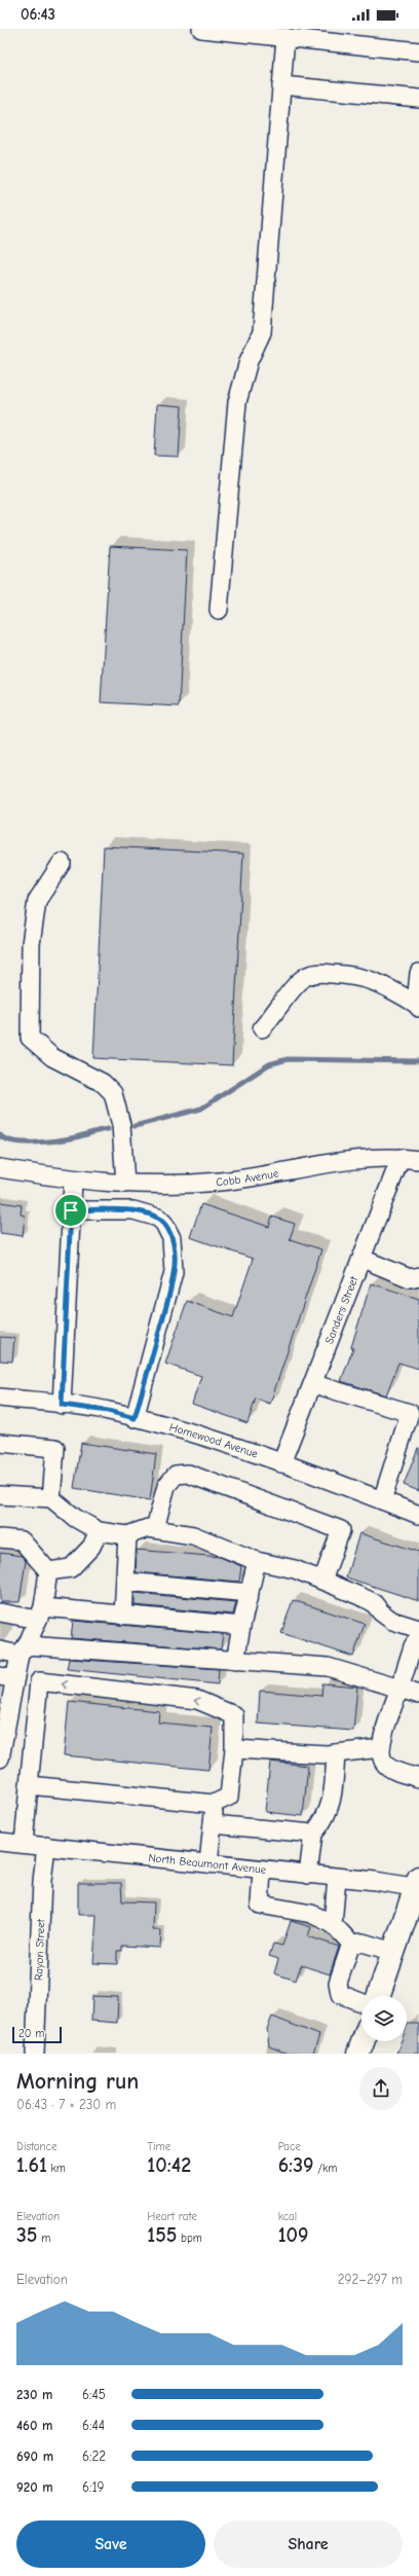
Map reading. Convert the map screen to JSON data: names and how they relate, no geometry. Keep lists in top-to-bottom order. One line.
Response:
{"streets":{"street":["Cobb Avenue","Sanders Street","Homewood Avenue","North Beaumont Avenue","Rayon Street"]},"crossings":[["Cobb Avenue","Sanders Street"],["Sanders Street","Homewood Avenue"],["North Beaumont Avenue","Rayon Street"]],"scale_bar":"20 m","page":{"status":"06:43","scale":"20 m","heading":["Morning run","06:43 · 7 × 230 m"],"stats":[["Distance","1.61 km"],["Time","10:42"],["Pace","6:39 /km"],["Elevation","35 m"],["Heart rate","155 bpm"],["kcal","109"]],"chart":["Elevation","292–297 m"],"list":[{"name":"230 m","note":"6:45"},{"name":"460 m","note":"6:44"},{"name":"690 m","note":"6:22"},{"name":"920 m","note":"6:19"}],"buttons":["Save","Share"]}}
